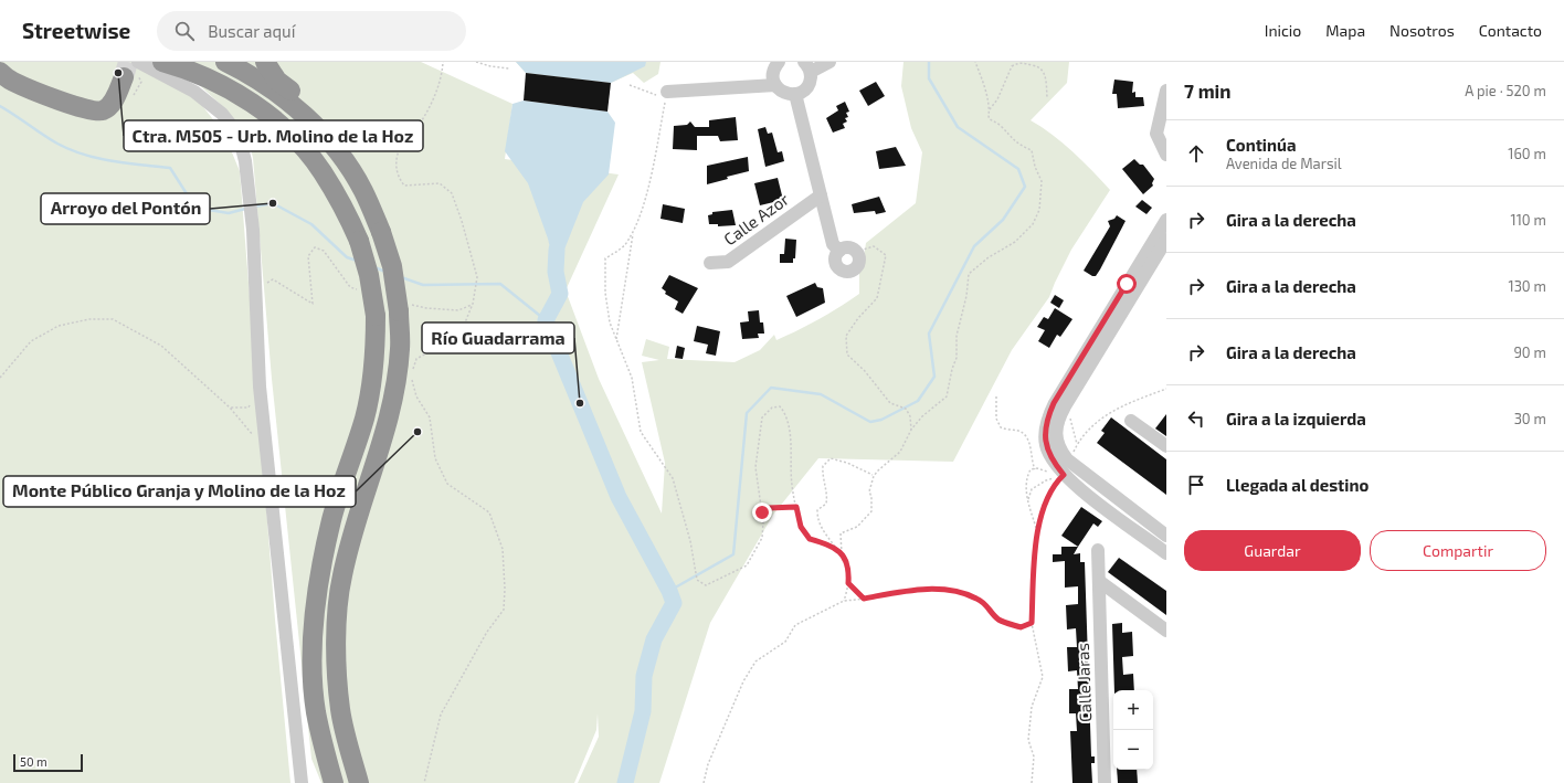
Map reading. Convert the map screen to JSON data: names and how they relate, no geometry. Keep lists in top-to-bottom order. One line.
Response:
{"streets":{"street":["Calle Azor","Calle Jaras"]},"places":["Ctra. M505 - Urb. Molino de la Hoz","Arroyo del Pontón","Río Guadarrama","Monte Público Granja y Molino de la Hoz"],"scale_bar":"50 m","page":{"header":"Streetwise","search":"Buscar aquí","nav":["Inicio","Mapa","Nosotros","Contacto"],"heading":["7 min","A pie · 520 m"],"list":[["Continúa","Avenida de Marsil","160 m"],["Gira a la derecha","110 m"],["Gira a la derecha","130 m"],["Gira a la derecha","90 m"],["Gira a la izquierda","30 m"],"Llegada al destino"],"buttons":["Guardar","Compartir"],"map_buttons":["+","−"],"scale":"50 m"}}
